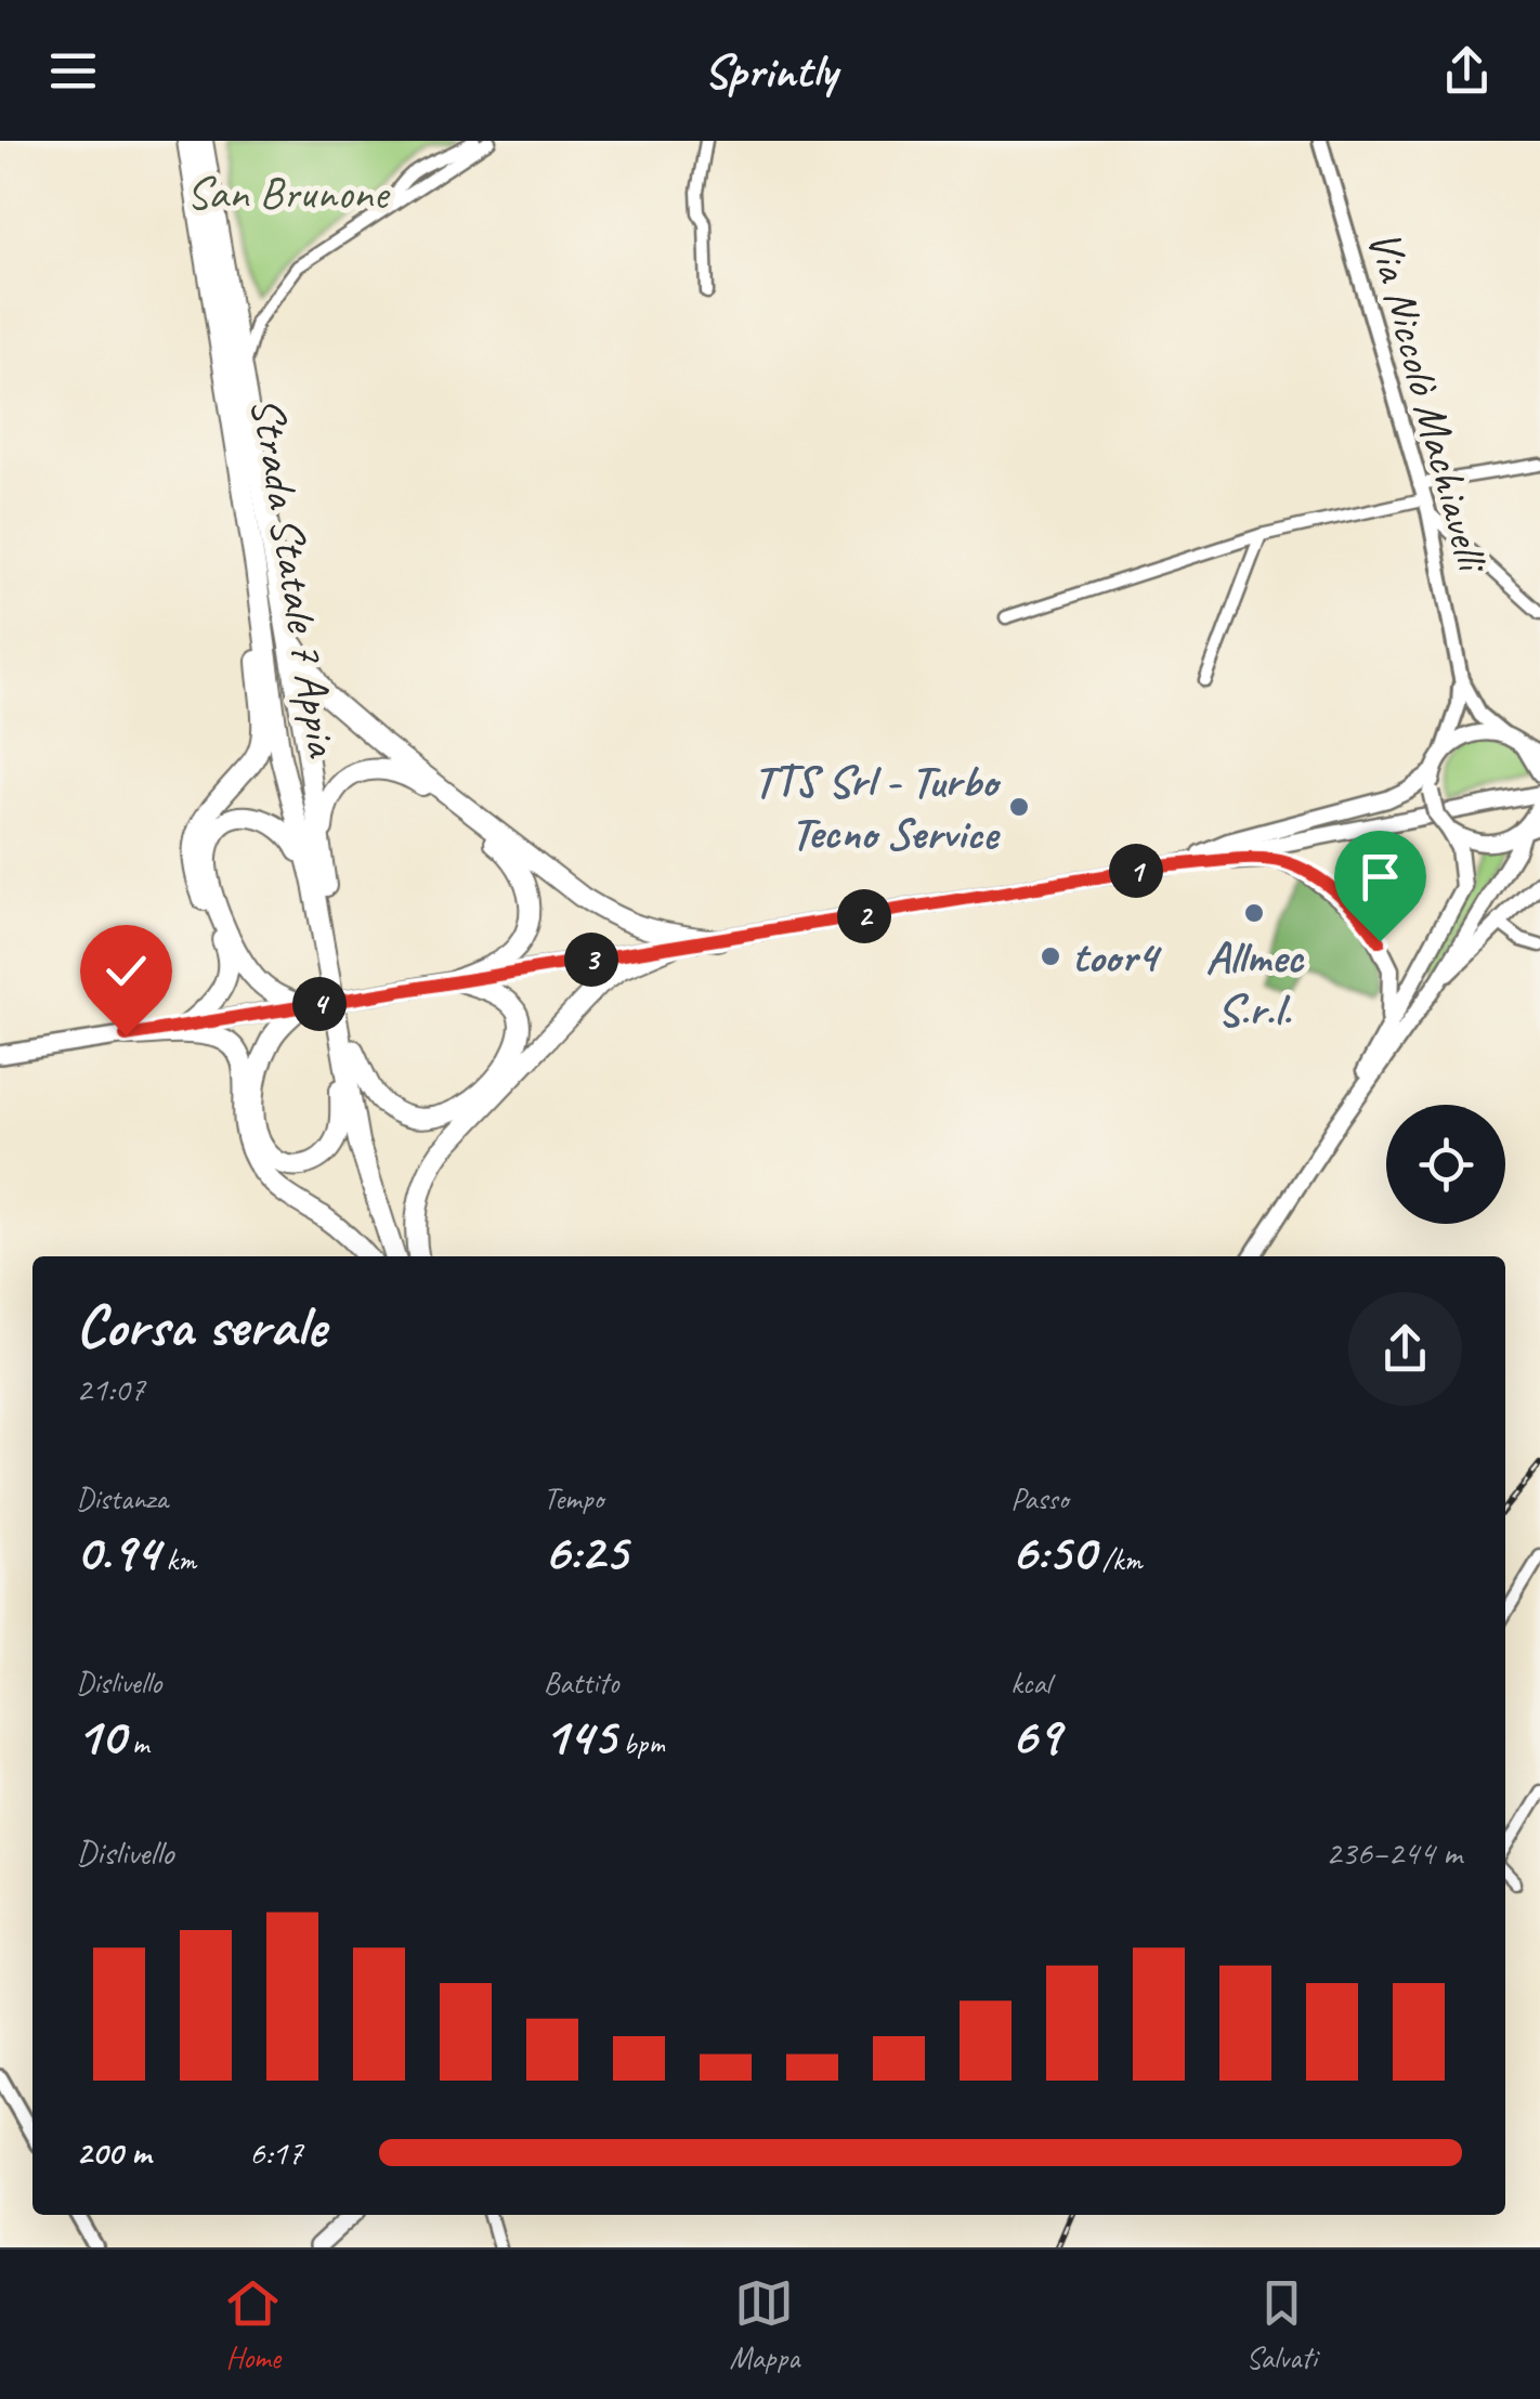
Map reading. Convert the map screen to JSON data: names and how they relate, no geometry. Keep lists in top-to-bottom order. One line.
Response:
{"streets":{"highway":["Strada Statale 7 Appia"],"street":["Via Niccolò Machiavelli"]},"parks":["San Brunone"],"places":["TTS Srl - Turbo Tecno Service","Allmec S.r.l.","toor4"],"page":{"header":"Sprintly","pins":["1","2","3","4"],"heading":["Corsa serale","21:07"],"stats":[["Distanza","0.94 km"],["Tempo","6:25"],["Passo","6:50 /km"],["Dislivello","10 m"],["Battito","145 bpm"],["kcal","69"]],"chart":["Dislivello","236–244 m"],"list":[{"name":"200 m","note":"6:17"}],"tabs":["Home","Mappa","Salvati"]}}
